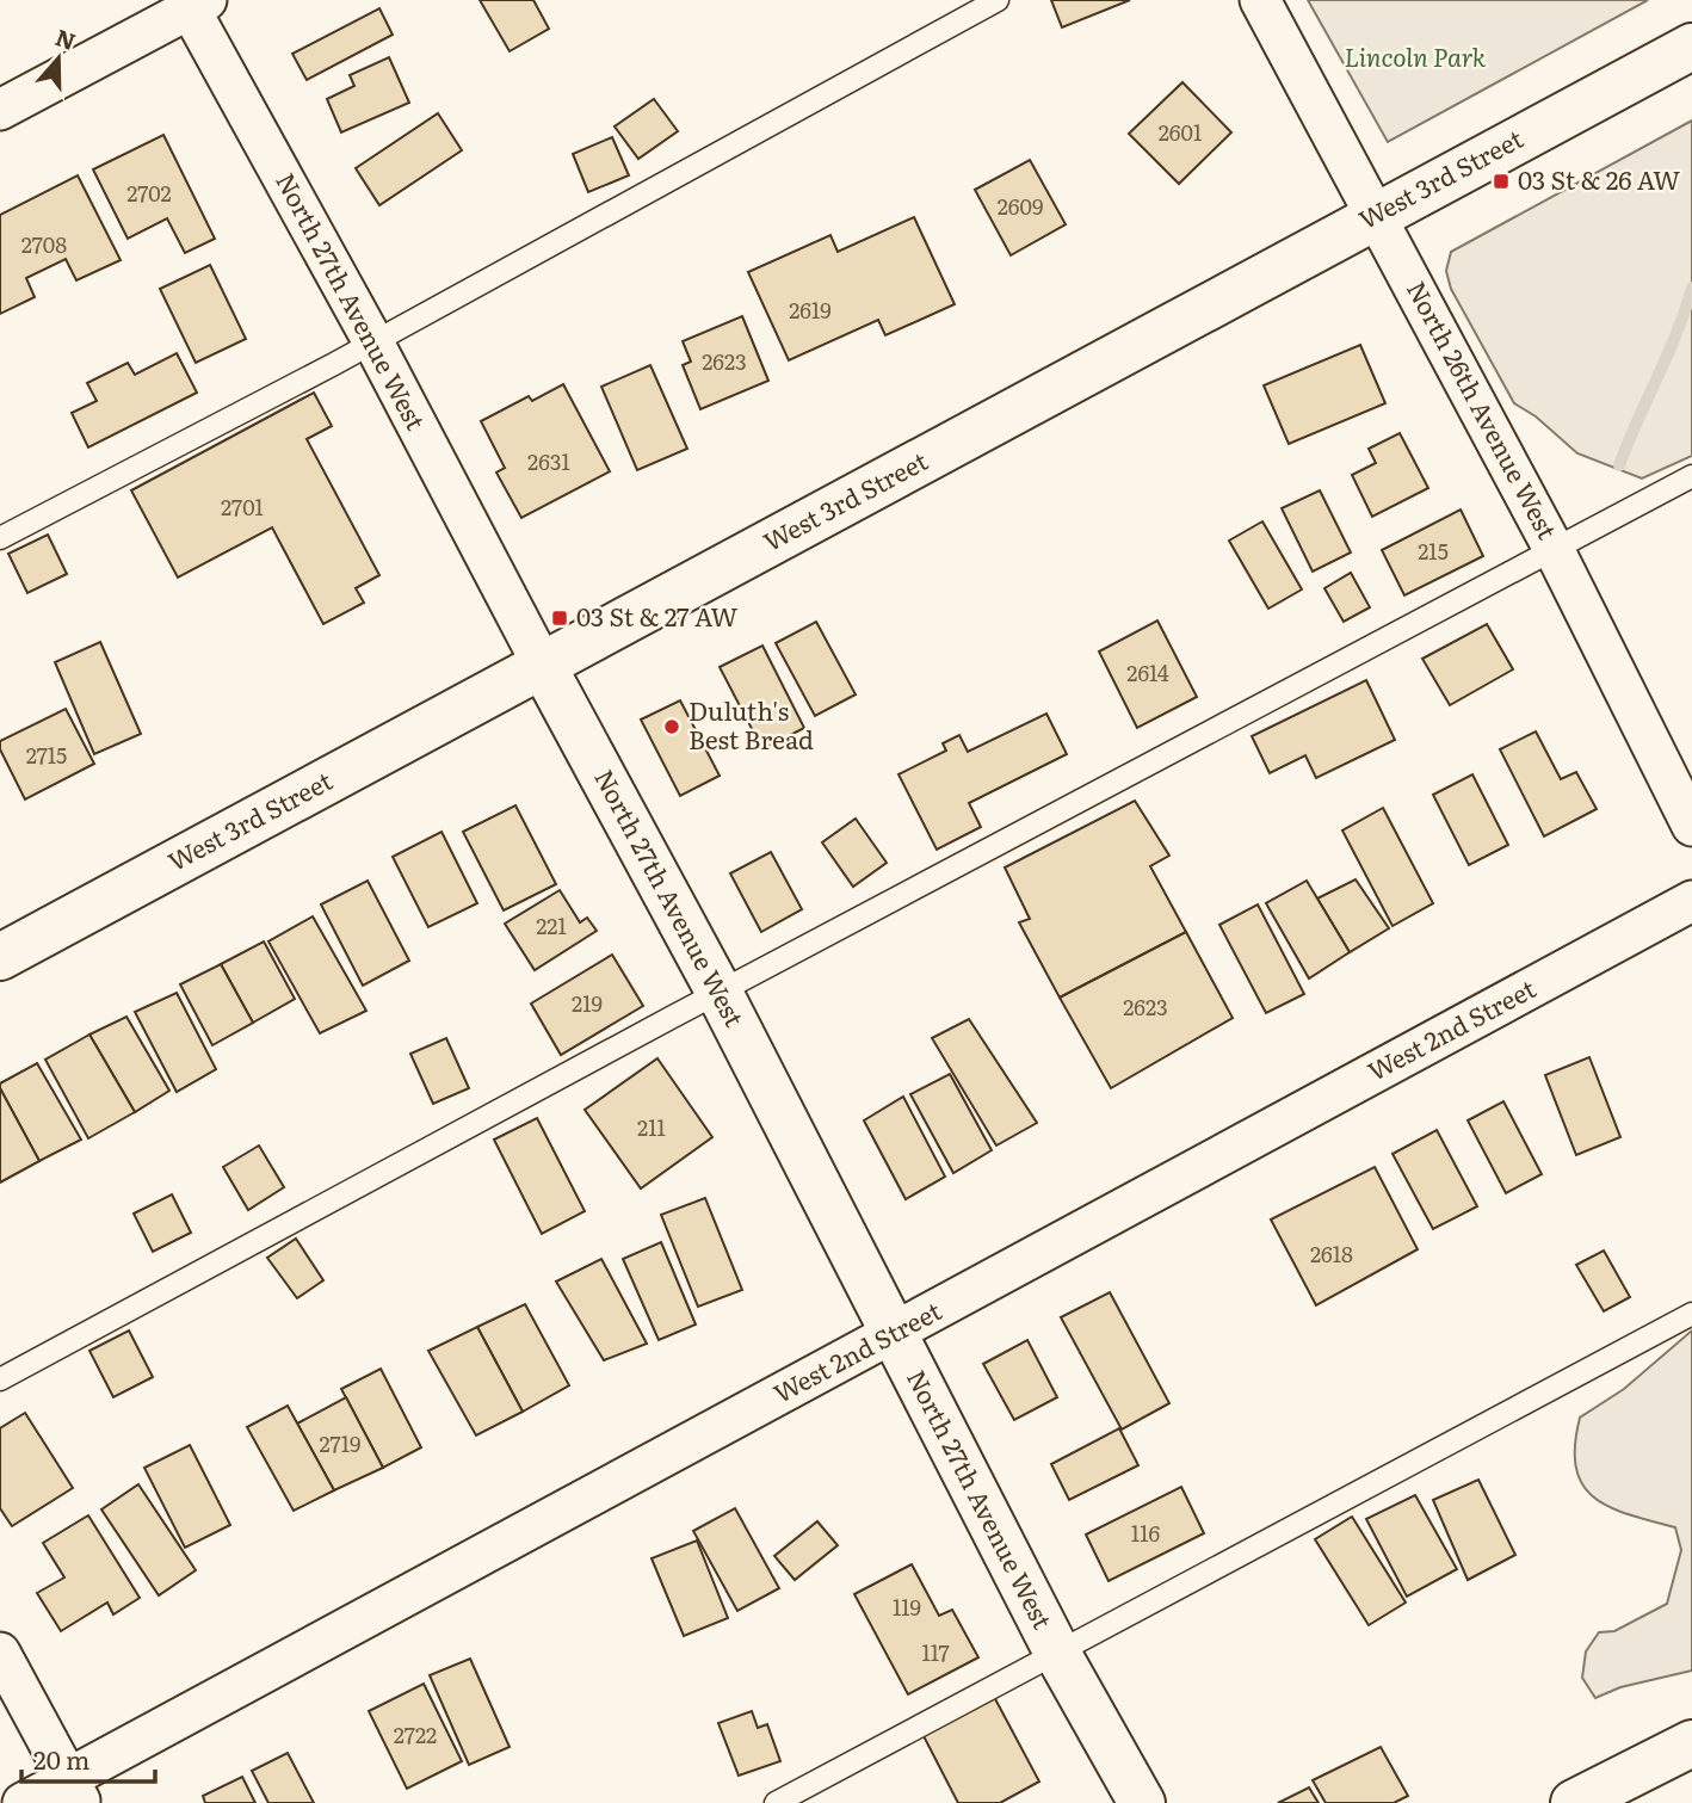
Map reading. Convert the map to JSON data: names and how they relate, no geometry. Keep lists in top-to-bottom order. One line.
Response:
{"streets":{"main road":["West 3rd Street","North 27th Avenue West"],"street":["North 26th Avenue West","West 2nd Street"]},"crossings":[["West 3rd Street","North 27th Avenue West"],["West 3rd Street","North 26th Avenue West"],["North 27th Avenue West","West 2nd Street"]],"parks":["Lincoln Park"],"places":{"transit":["03 St & 26 AW","03 St & 27 AW"],"other":["Duluth's Best Bread"]},"house_numbers":["2601","2702","2609","2708","2619","2623","2631","2701","215","2614","2715","221","219","2623","211","2618","2719","116","119","117","2722"],"scale_bar":"20 m","north":"top"}
